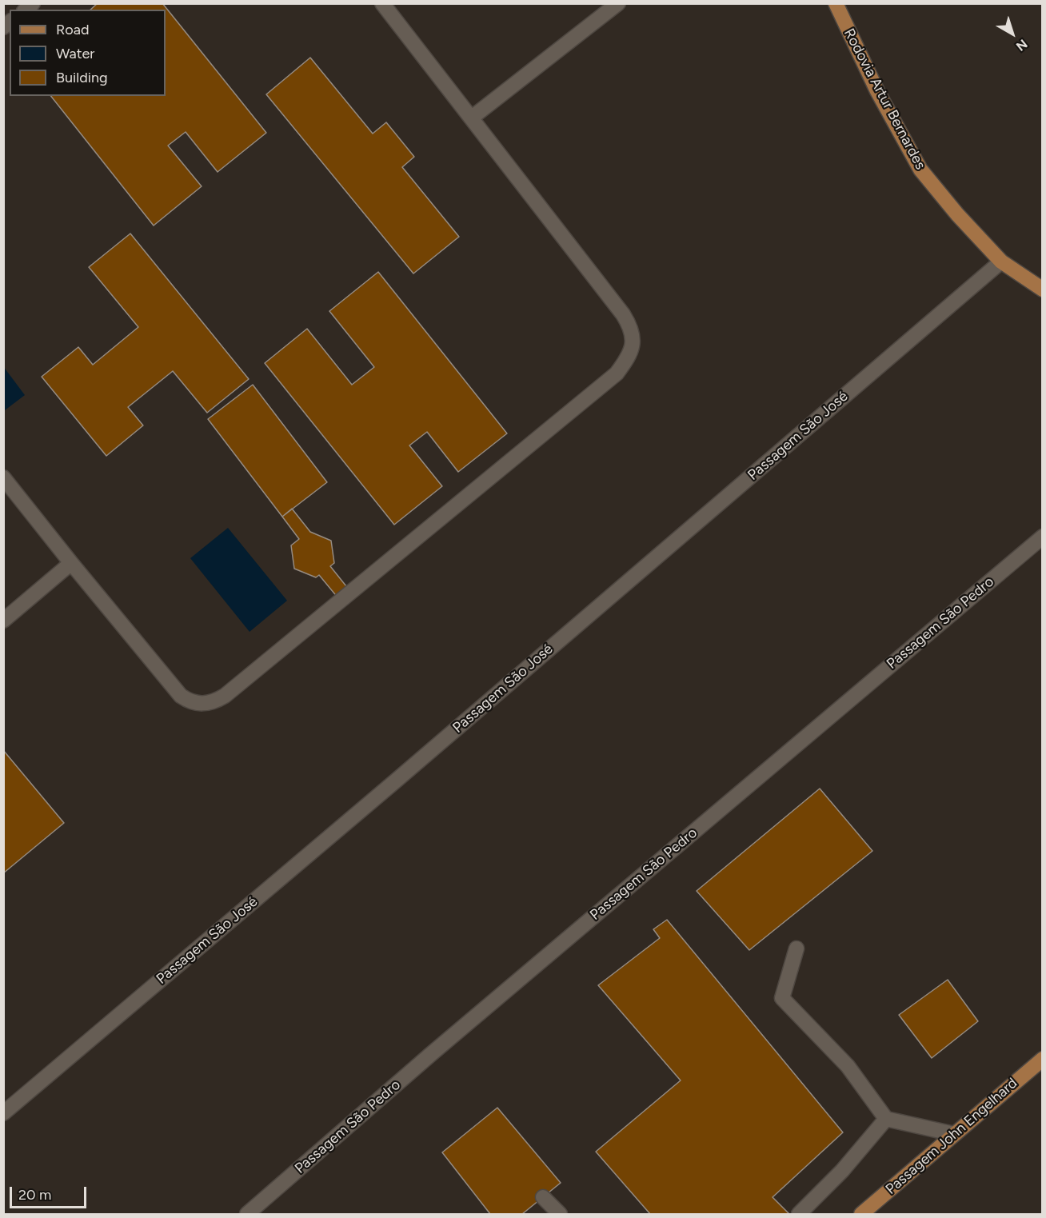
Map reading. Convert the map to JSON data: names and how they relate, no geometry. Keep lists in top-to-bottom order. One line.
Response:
{"streets":{"main road":["Rodovia Artur Bernardes","Passagem John Engelhard"],"street":["Passagem São José","Passagem São Pedro"]},"crossings":[["Rodovia Artur Bernardes","Passagem São José"]],"legend":["Road","Water","Building"],"scale_bar":"20 m","north":"bottom right"}
